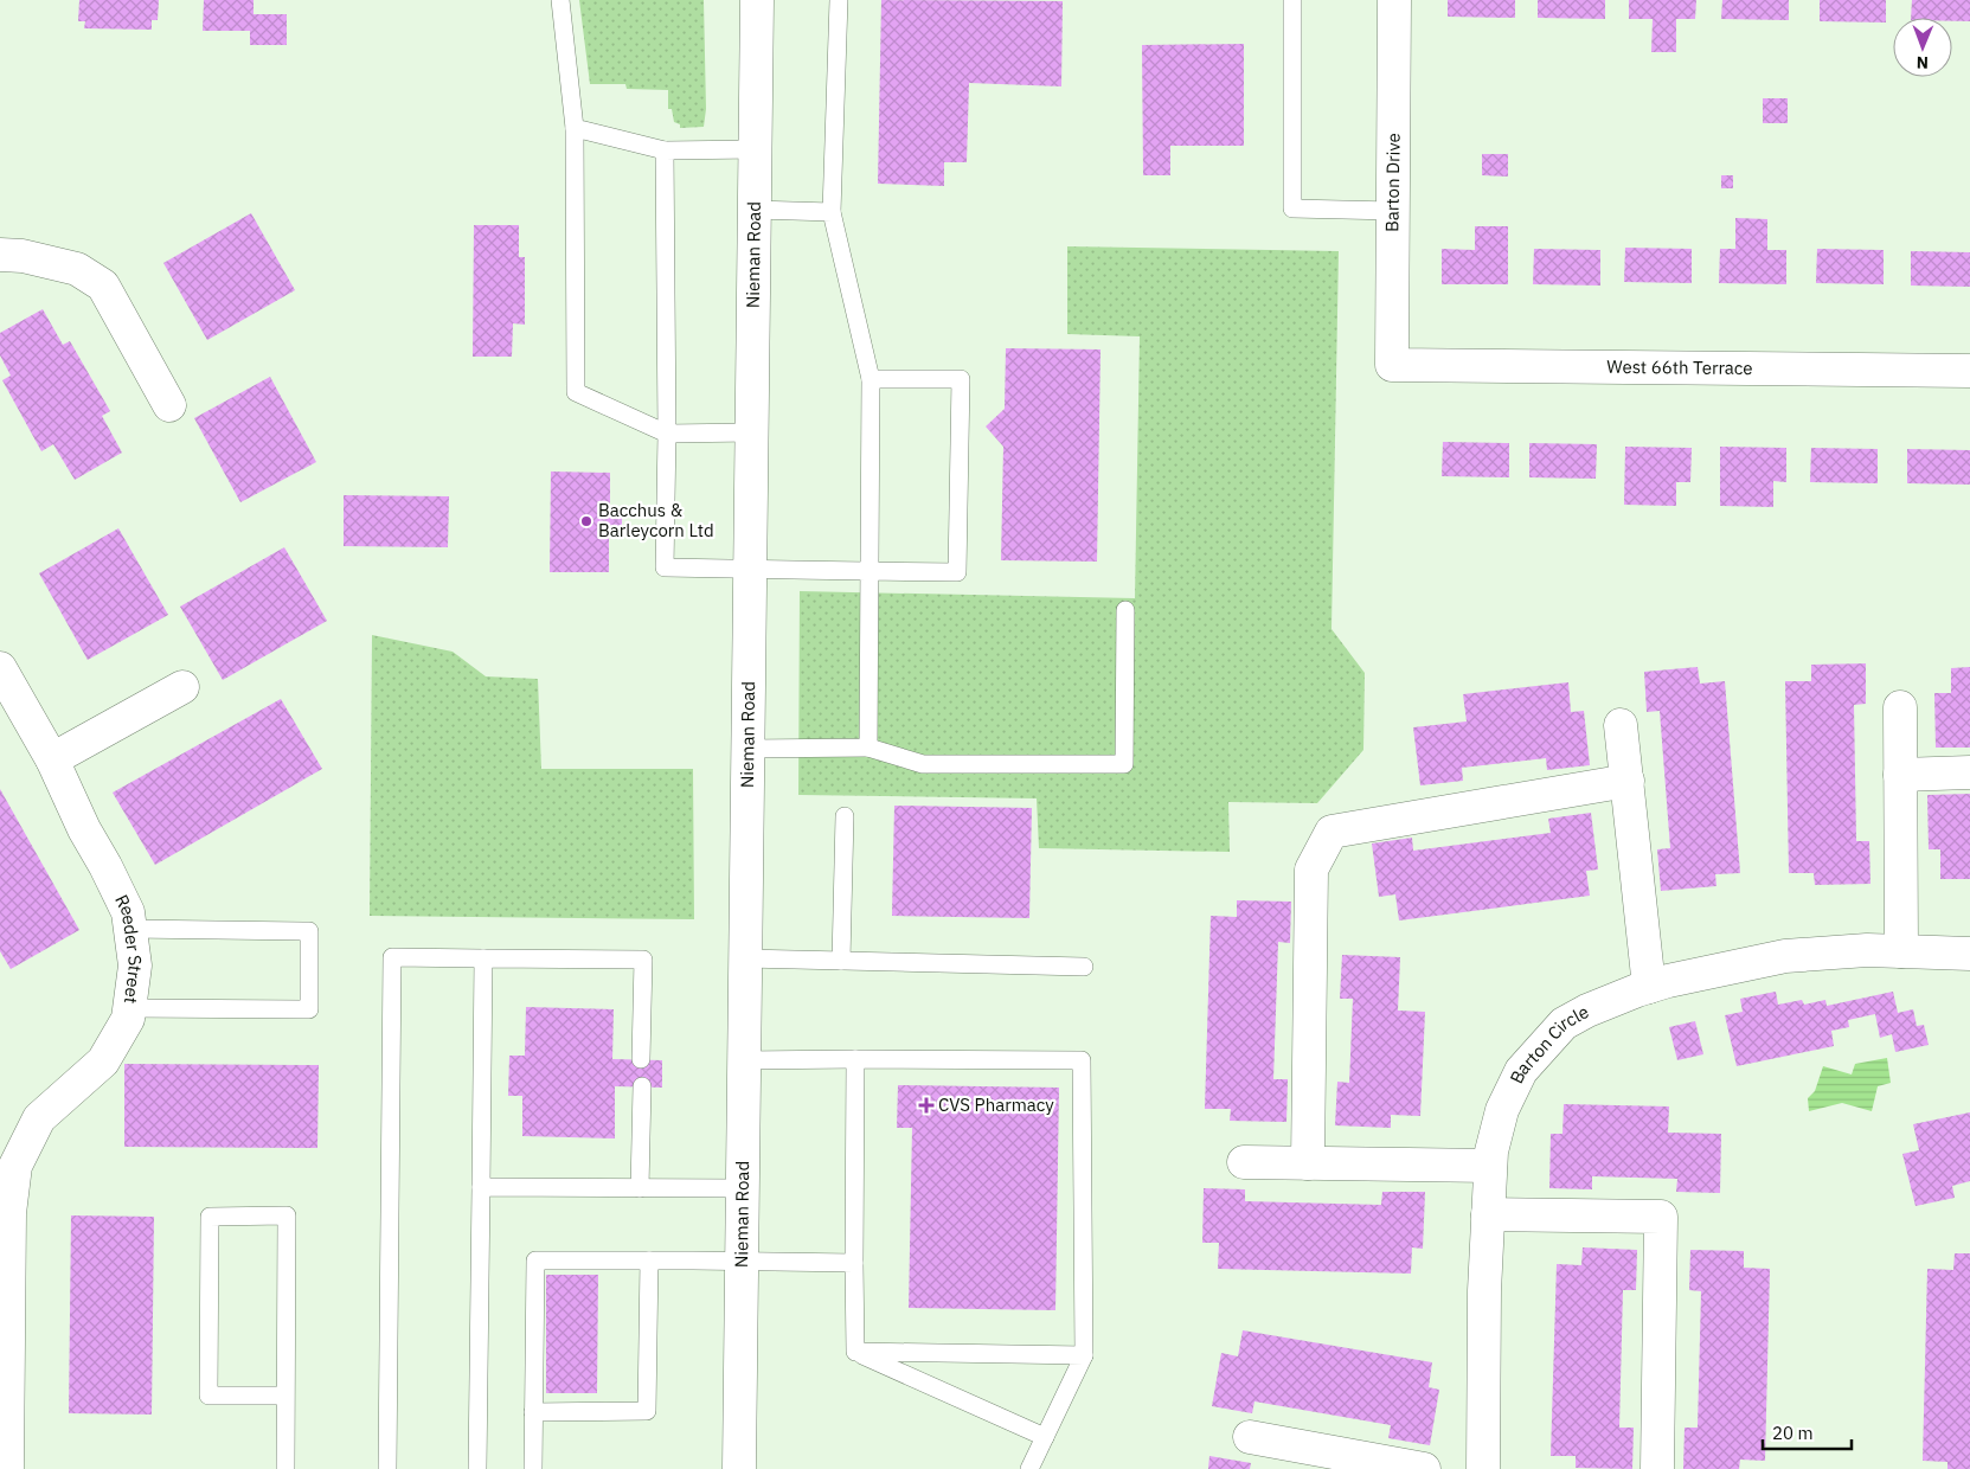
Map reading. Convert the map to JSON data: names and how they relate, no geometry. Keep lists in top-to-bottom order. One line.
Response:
{"streets":{"street":["Barton Drive","Nieman Road","West 66th Terrace","Reeder Street","Barton Circle"]},"crossings":[["Barton Drive","West 66th Terrace"]],"places":{"other":["Bacchus & Barleycorn Ltd"],"health":["CVS Pharmacy"]},"scale_bar":"20 m","north":"bottom"}
